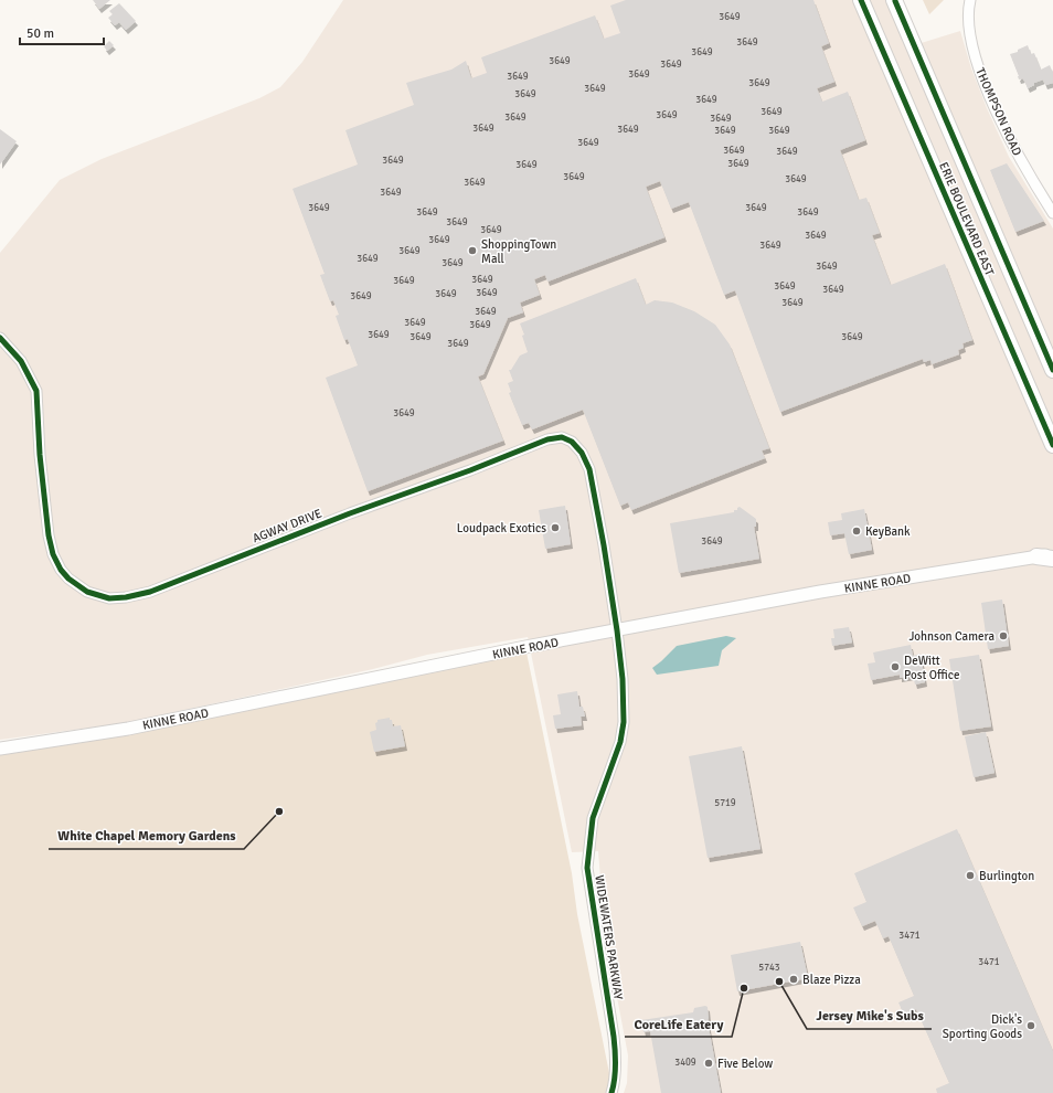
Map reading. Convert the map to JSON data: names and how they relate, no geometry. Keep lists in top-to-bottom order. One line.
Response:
{"streets":{"main road":["ERIE BOULEVARD EAST"],"street":["THOMPSON ROAD","AGWAY DRIVE","KINNE ROAD","WIDEWATERS PARKWAY"]},"crossings":[["AGWAY DRIVE","KINNE ROAD"],["AGWAY DRIVE","WIDEWATERS PARKWAY"],["KINNE ROAD","WIDEWATERS PARKWAY"]],"places":["ShoppingTown Mall","Loudpack Exotics","KeyBank","Johnson Camera","DeWitt Post Office","White Chapel Memory Gardens","Burlington","Blaze Pizza","Jersey Mike's Subs","CoreLife Eatery","Dick's Sporting Goods","Five Below"],"house_numbers":["3649","3649","3649","3649","3649","3649","3649","3649","3649","3649","3649","3649","3649","3649","3649","3649","3649","3649","3649","3649","3649","3649","3649","3649","3649","3649","3649","3649","3649","3649","3649","3649","3649","3649","3649","3649","3649","3649","3649","3649","3649","3649","3649","3649","3649","3649","3649","3649","3649","3649","3649","3649","3649","3649","3649","3649","3649","3649","3649","5719","3471","3471","5743","3409"],"scale_bar":"50 m"}
